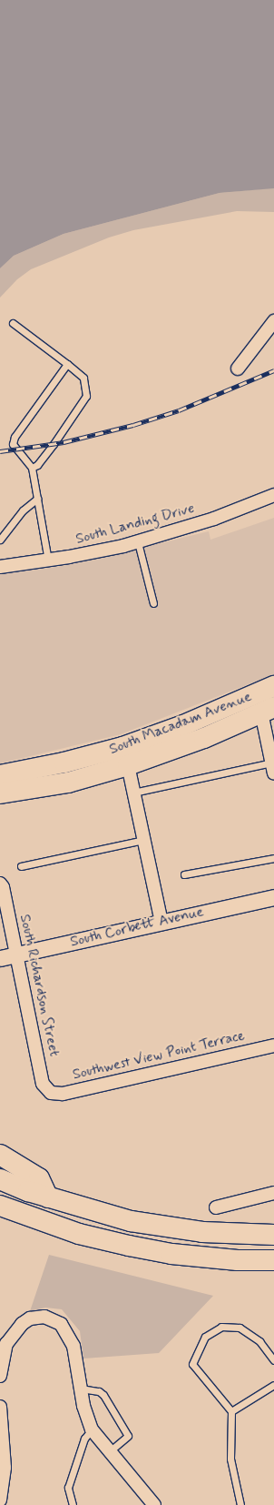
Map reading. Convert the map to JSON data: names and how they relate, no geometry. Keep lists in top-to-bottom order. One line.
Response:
{"streets":{"main road":["South Macadam Avenue"],"street":["South Landing Drive","South Corbett Avenue","South Richardson Street","Southwest View Point Terrace"]},"crossings":[["South Corbett Avenue","South Richardson Street"],["South Richardson Street","Southwest View Point Terrace"]]}
